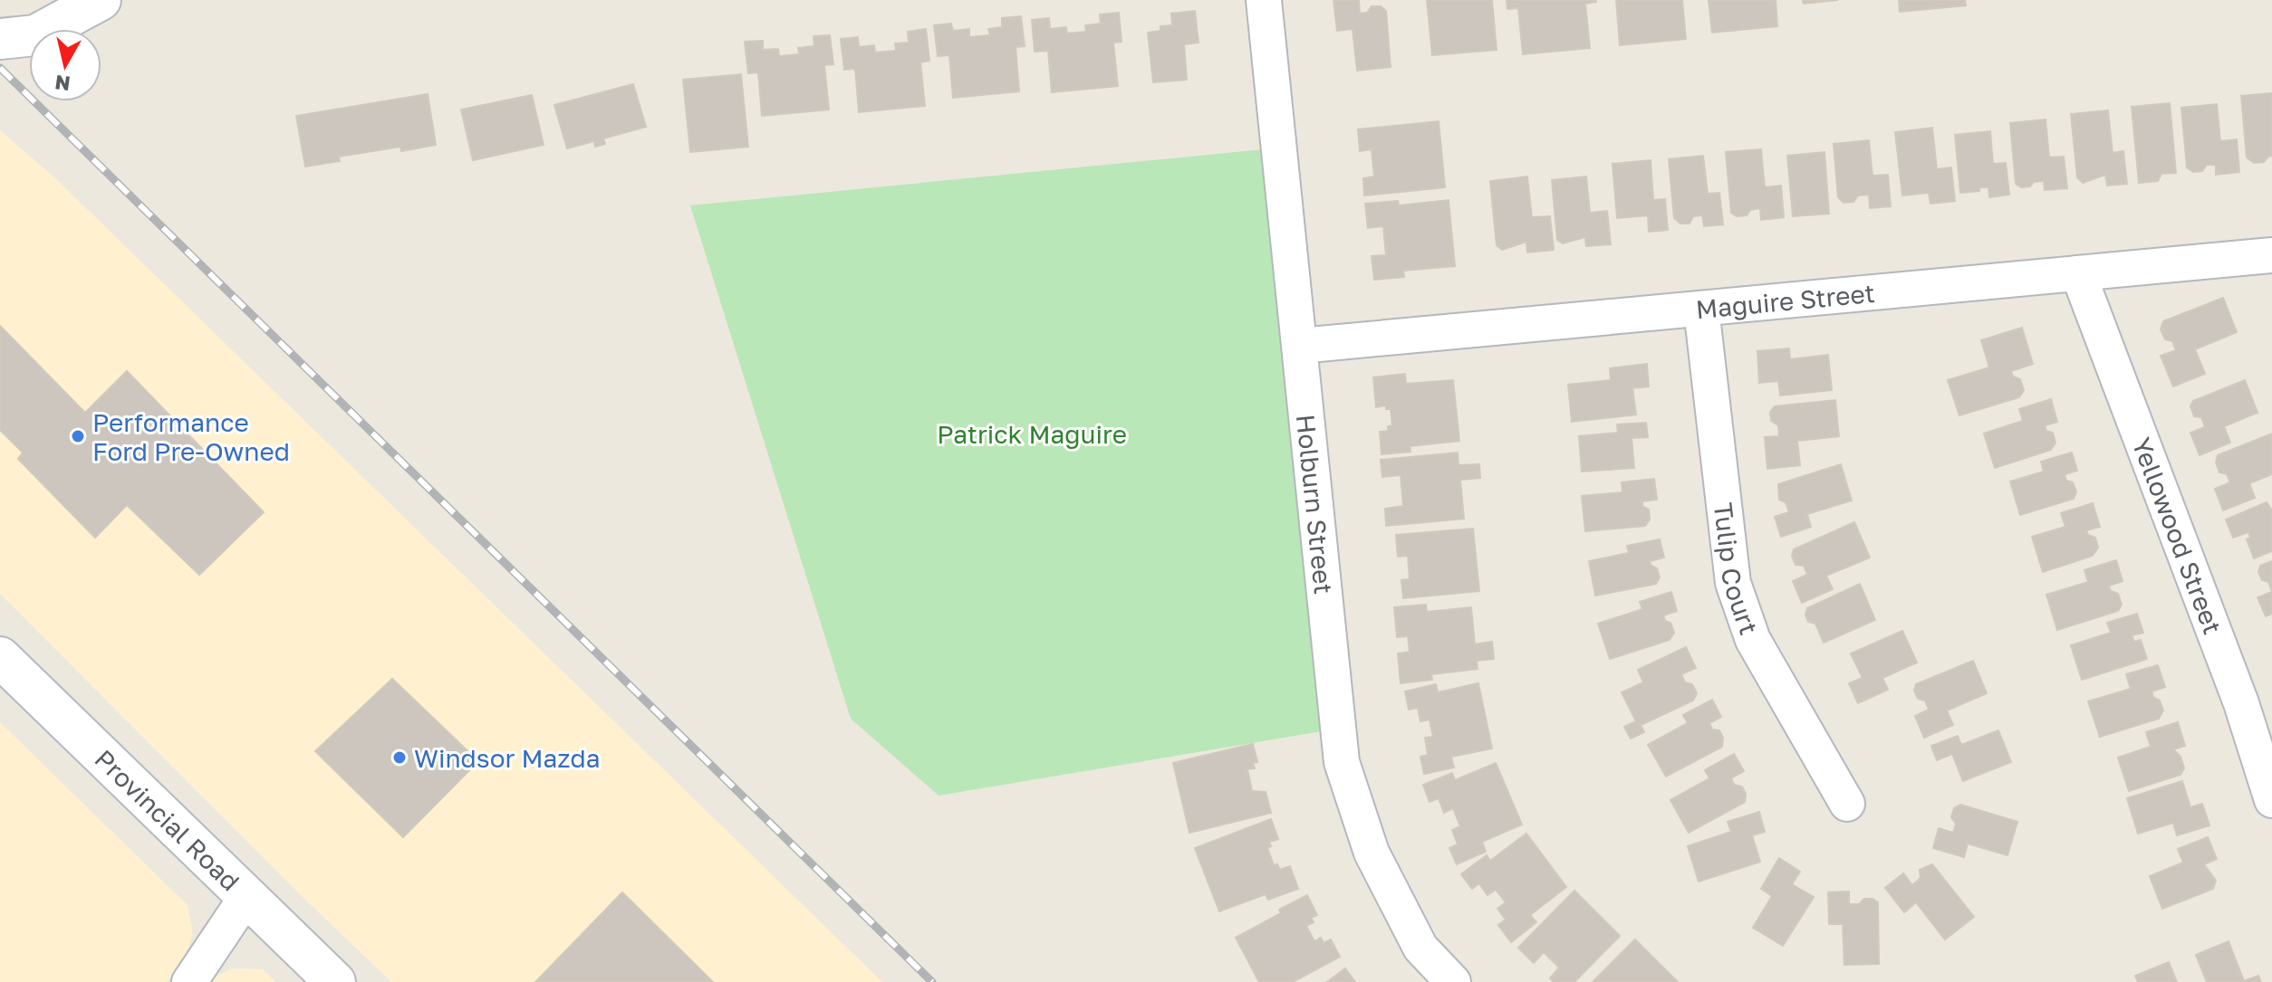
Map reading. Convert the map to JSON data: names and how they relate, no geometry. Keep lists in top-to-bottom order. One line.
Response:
{"streets":{"main road":["Provincial Road"],"street":["Maguire Street","Holburn Street","Yellowood Street","Tulip Court"]},"crossings":[["Maguire Street","Holburn Street"],["Maguire Street","Yellowood Street"],["Maguire Street","Tulip Court"]],"parks":["Patrick Maguire"],"places":["Performance Ford Pre-Owned","Windsor Mazda"],"north":"bottom"}
